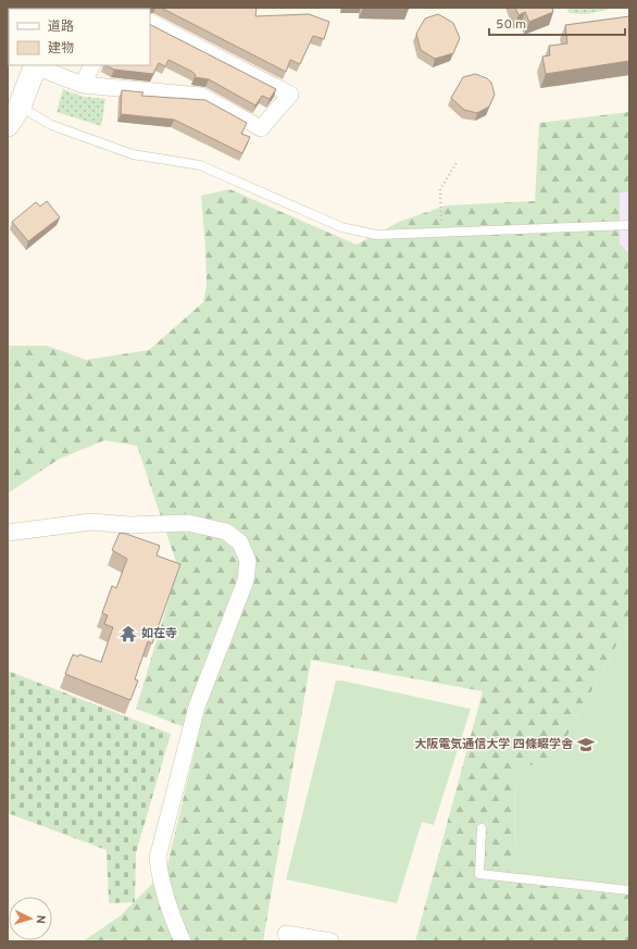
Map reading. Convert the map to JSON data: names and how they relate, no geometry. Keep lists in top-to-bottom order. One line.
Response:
{"places":{"temple":["如在寺"],"school or university":["大阪電気通信大学 四條畷学舎"]},"legend":["道路","建物"],"scale_bar":"50 m","north":"right"}
